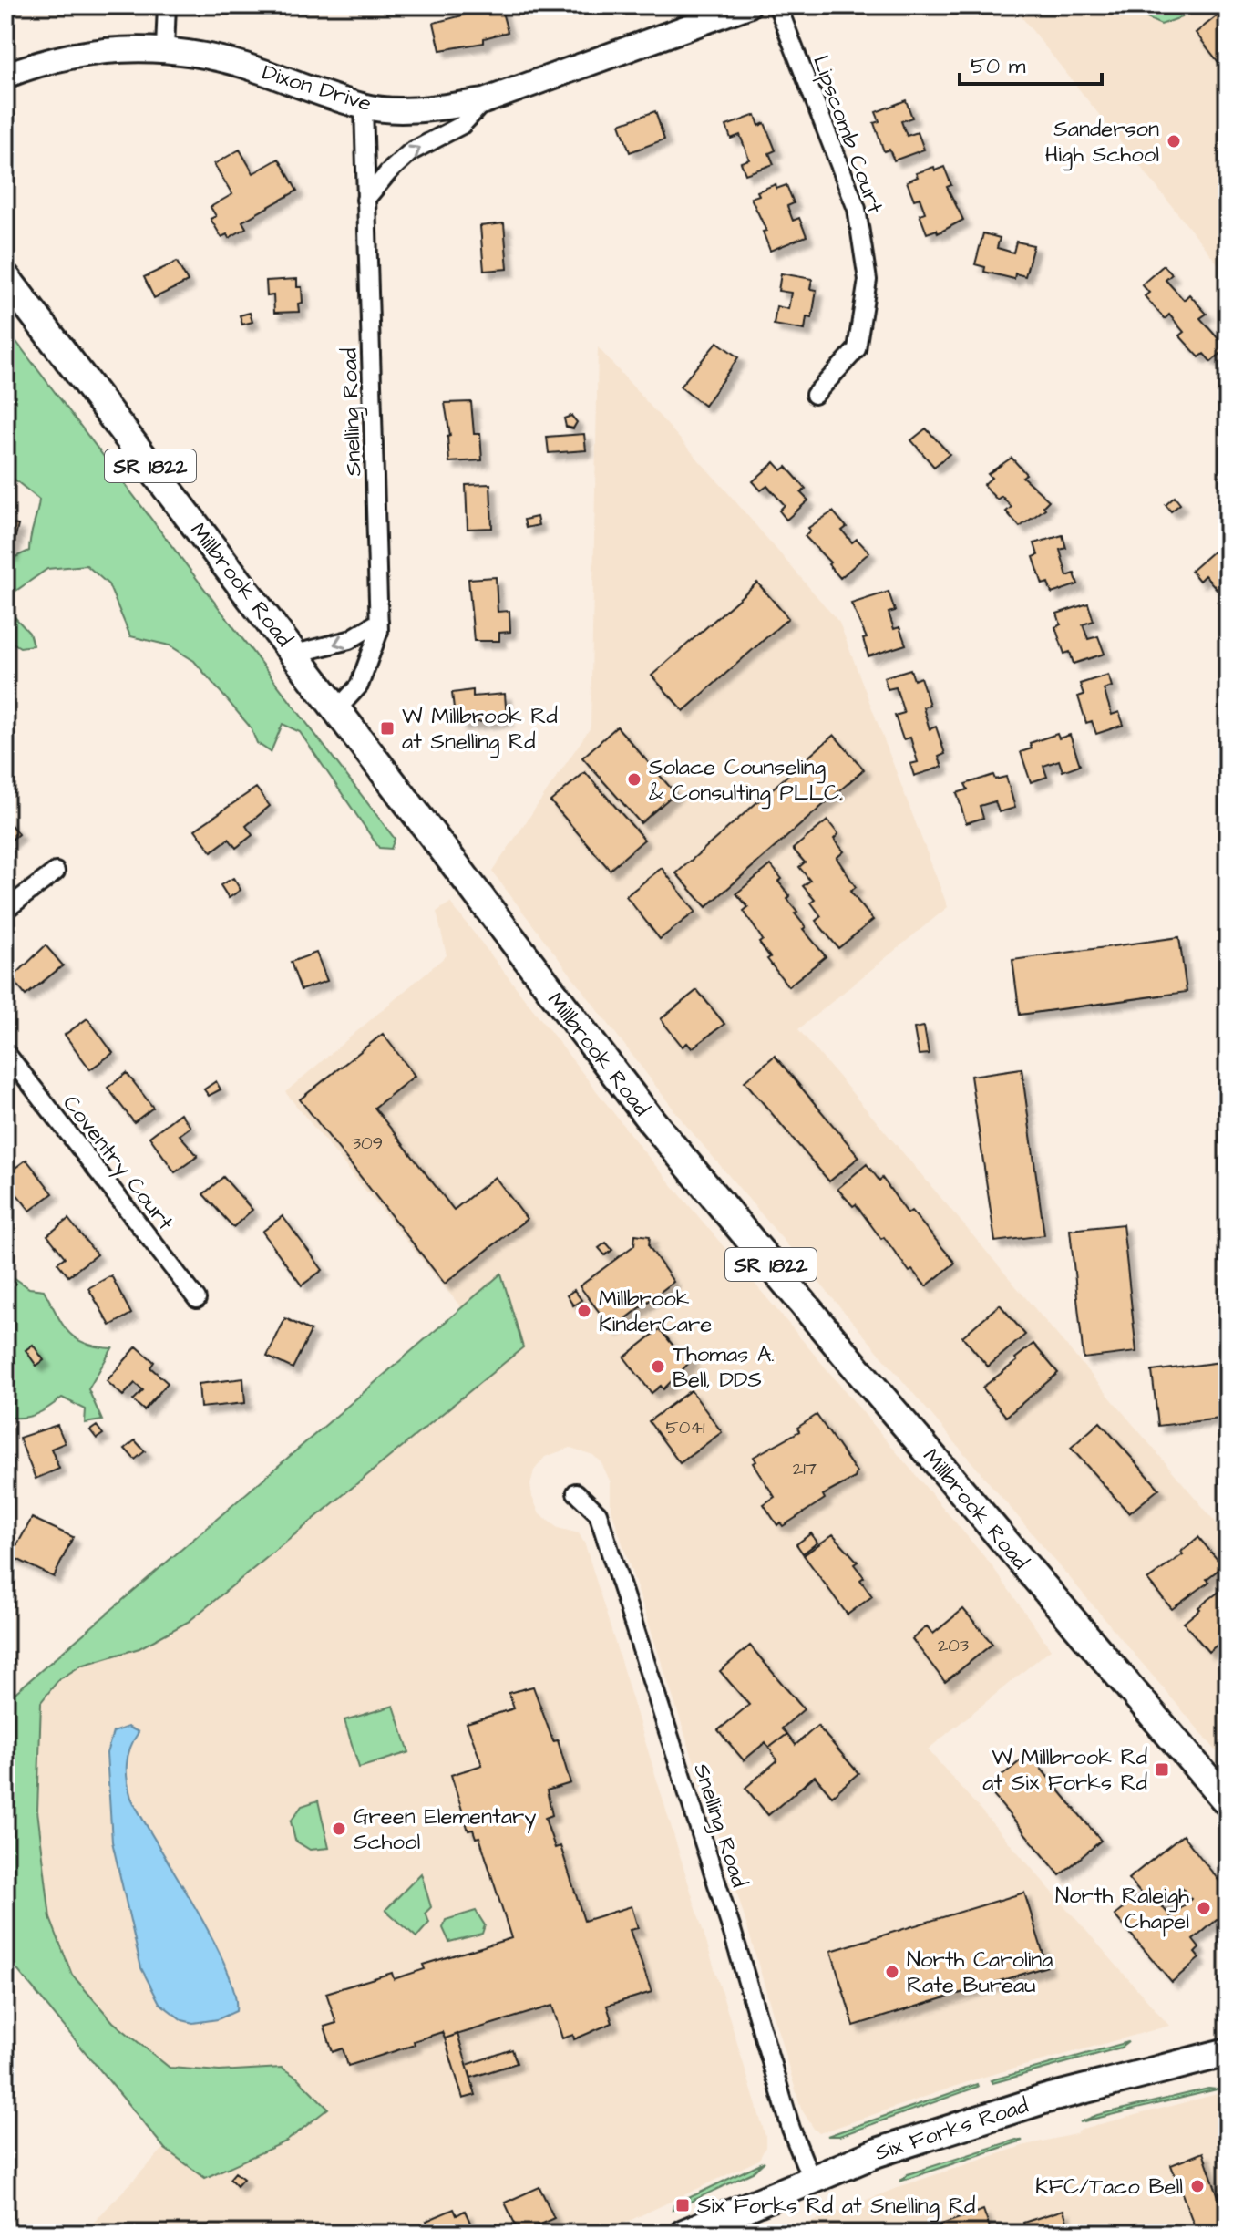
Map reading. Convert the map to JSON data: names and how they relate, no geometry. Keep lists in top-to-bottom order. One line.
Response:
{"streets":{"main road":["SR 1822","Millbrook Road","Six Forks Road"],"street":["Dixon Drive","Lipscomb Court","Snelling Road","Coventry Court"]},"crossings":[["Dixon Drive","Snelling Road"],["Snelling Road","Millbrook Road"],["Snelling Road","Six Forks Road"]],"places":{"other":["Sanderson High School","Solace Counseling & Consulting PLLC.","Millbrook KinderCare","Thomas A. Bell, DDS","Green Elementary School","North Raleigh Chapel","North Carolina Rate Bureau","KFC/Taco Bell"],"transit":["W Millbrook Rd at Snelling Rd","W Millbrook Rd at Six Forks Rd","Six Forks Rd at Snelling Rd"]},"house_numbers":["309","5041","217","203"],"scale_bar":"50 m"}
